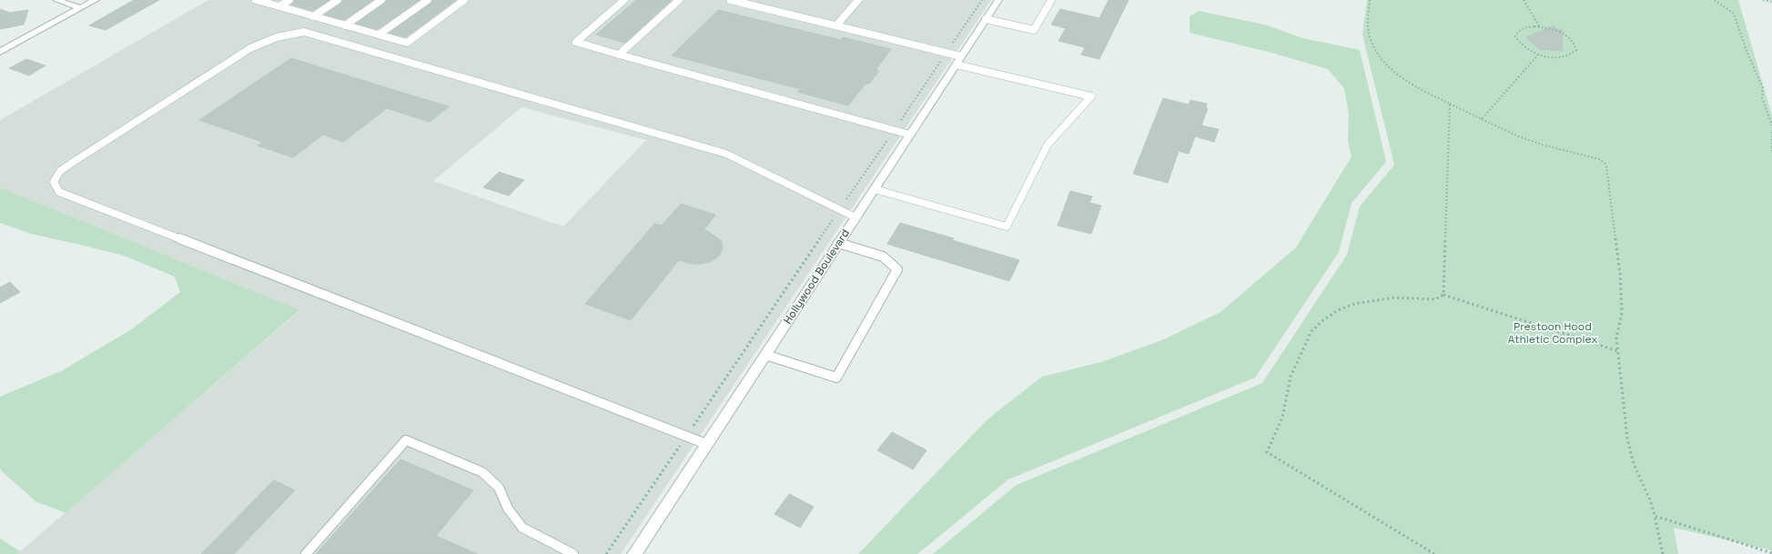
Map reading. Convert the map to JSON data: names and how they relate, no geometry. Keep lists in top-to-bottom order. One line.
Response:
{"streets":{"street":["Hollywood Boulevard"]},"parks":["Prestoon Hood Athletic Complex"]}
